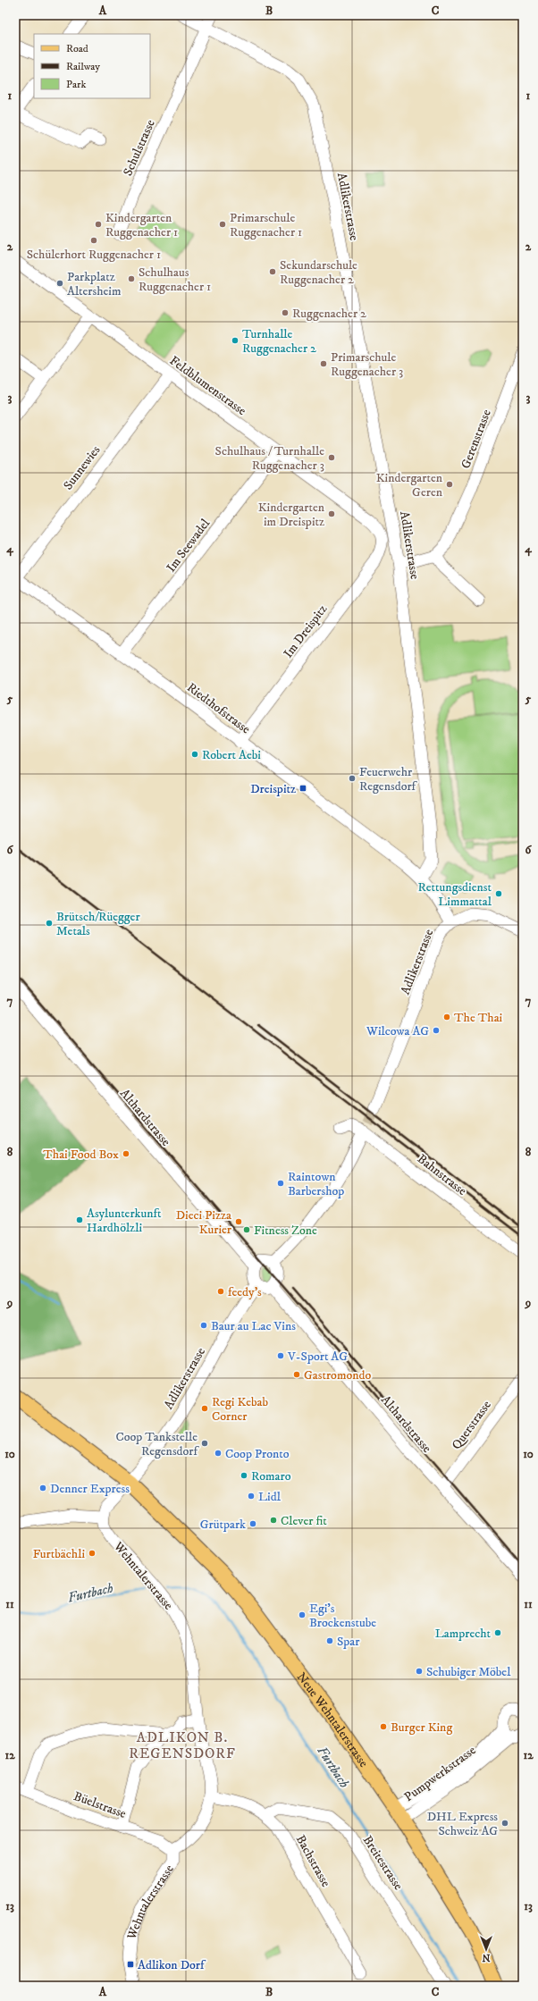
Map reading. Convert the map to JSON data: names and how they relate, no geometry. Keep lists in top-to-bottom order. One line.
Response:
{"streets":{"main road":["Neue Wehntalerstrasse"],"street":["Schulstrasse","Adlikerstrasse","Feldblumenstrasse","Gerenstrasse","Sunnewies","Im Seewadel","Im Dreispitz","Riedthofstrasse","Althardstrasse","Bahnstrasse","Querstrasse","Wehntalerstrasse","Pumpwerkstrasse","Büelstrasse","Bachstrasse","Breitestrasse"]},"crossings":[["Schulstrasse","Adlikerstrasse"],["Adlikerstrasse","Riedthofstrasse"],["Adlikerstrasse","Althardstrasse"],["Adlikerstrasse","Neue Wehntalerstrasse"],["Feldblumenstrasse","Sunnewies"],["Feldblumenstrasse","Im Seewadel"],["Feldblumenstrasse","Im Dreispitz"],["Sunnewies","Riedthofstrasse"],["Im Seewadel","Riedthofstrasse"],["Im Dreispitz","Riedthofstrasse"],["Althardstrasse","Querstrasse"],["Wehntalerstrasse","Büelstrasse"],["Wehntalerstrasse","Bachstrasse"],["Neue Wehntalerstrasse","Pumpwerkstrasse"],["Bachstrasse","Breitestrasse"]],"districts":["ADLIKON B. REGENSDORF"],"water":["Furtbach"],"places":{"other":["Kindergarten Ruggenacher 1","Primarschule Ruggenacher 1","Schülerhort Ruggenacher 1","Sekundarschule Ruggenacher 2","Schulhaus Ruggenacher 1","Parkplatz Altersheim","Ruggenacher 2","Turnhalle Ruggenacher 2","Primarschule Ruggenacher 3","Schulhaus / Turnhalle Ruggenacher 3","Kindergarten Geren","Kindergarten im Dreispitz","Robert Aebi","Feuerwehr Regensdorf","Rettungsdienst Limmattal","Brütsch/Rüegger Metals","The Thai","Wilcowa AG","Thai Food Box","Raintown Barbershop","Asylunterkunft Hardhölzli","Dieci Pizza Kurier","Fitness Zone","feedy's","Baur au Lac Vins","V-Sport AG","Gastromondo","Regi Kebab Corner","Coop Tankstelle Regensdorf","Coop Pronto","Romaro","Denner Express","Lidl","Clever fit","Grütpark","Furtbächli","Egi’s Brockenstube","Lamprecht","Spar","Schubiger Möbel","Burger King","DHL Express Schweiz AG"],"transit":["Dreispitz","Adlikon Dorf"]},"legend":["Road","Railway","Park"],"north":"bottom","grid":{"columns":["A","B","C"],"rows":["1","2","3","4","5","6","7","8","9","10","11","12","13"]}}
